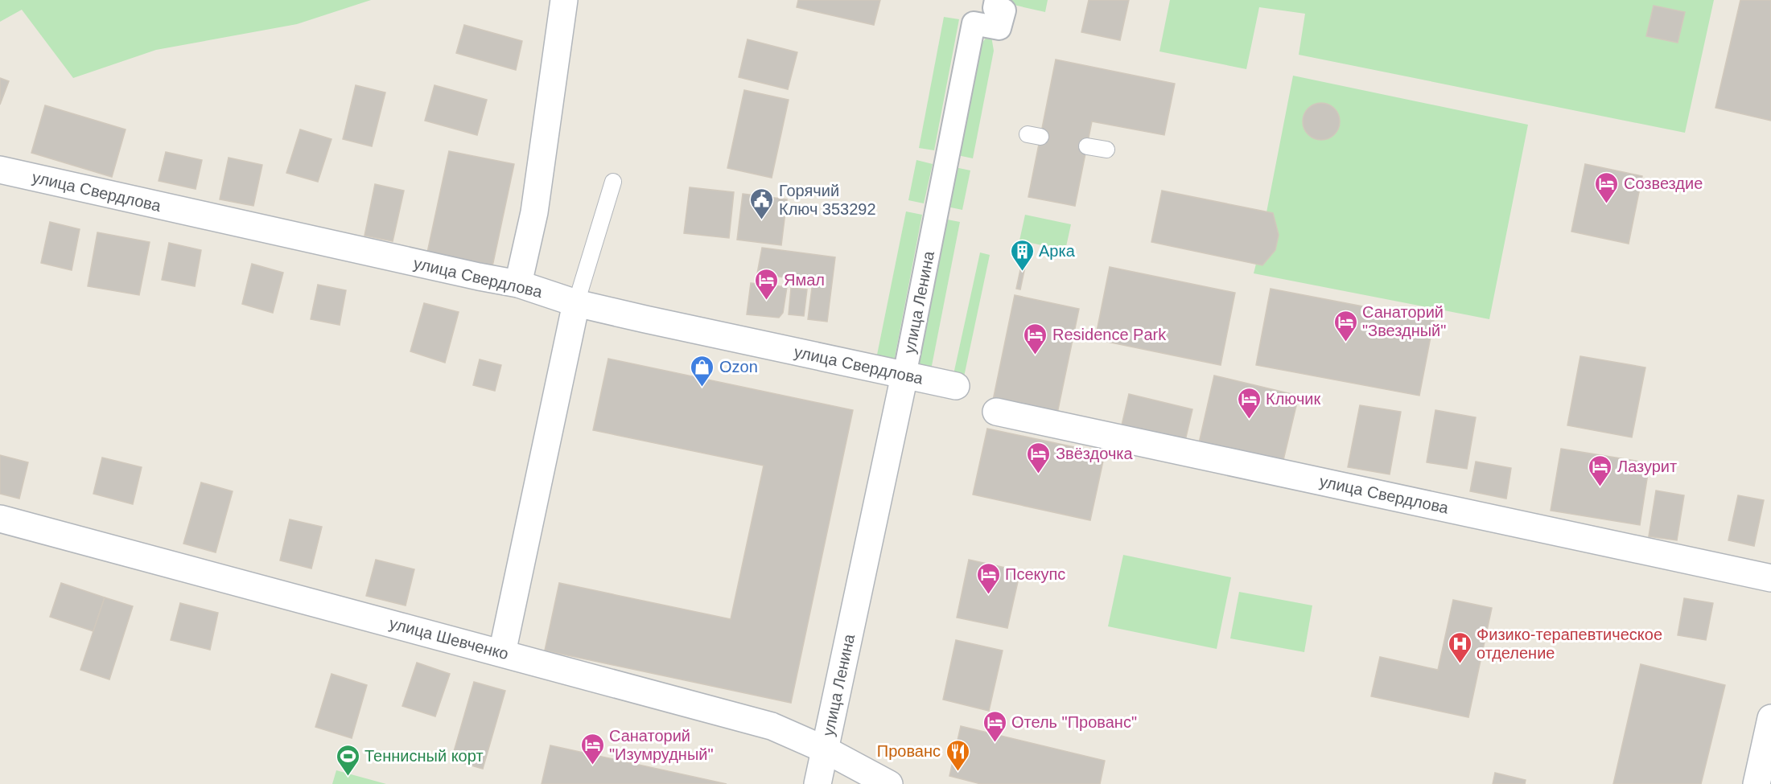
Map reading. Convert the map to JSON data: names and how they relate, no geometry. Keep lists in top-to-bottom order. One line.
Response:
{"streets":{"street":["улица Свердлова","улица Ленина","улица Шевченко"]},"crossings":[["улица Свердлова","улица Ленина"],["улица Ленина","улица Шевченко"]],"places":{"hotel":["Созвездие","Ямал","Санаторий \"Звездный\"","Residence Park","Ключик","Звёздочка","Лазурит","Псекупс","Отель \"Прованс\"","Санаторий \"Изумрудный\""],"public building":["Горячий Ключ 353292"],"building":["Арка"],"shop":["Ozon"],"hospital":["Физико-терапевтическое отделение"],"restaurant":["Прованс"],"sports":["Теннисный корт"]}}
